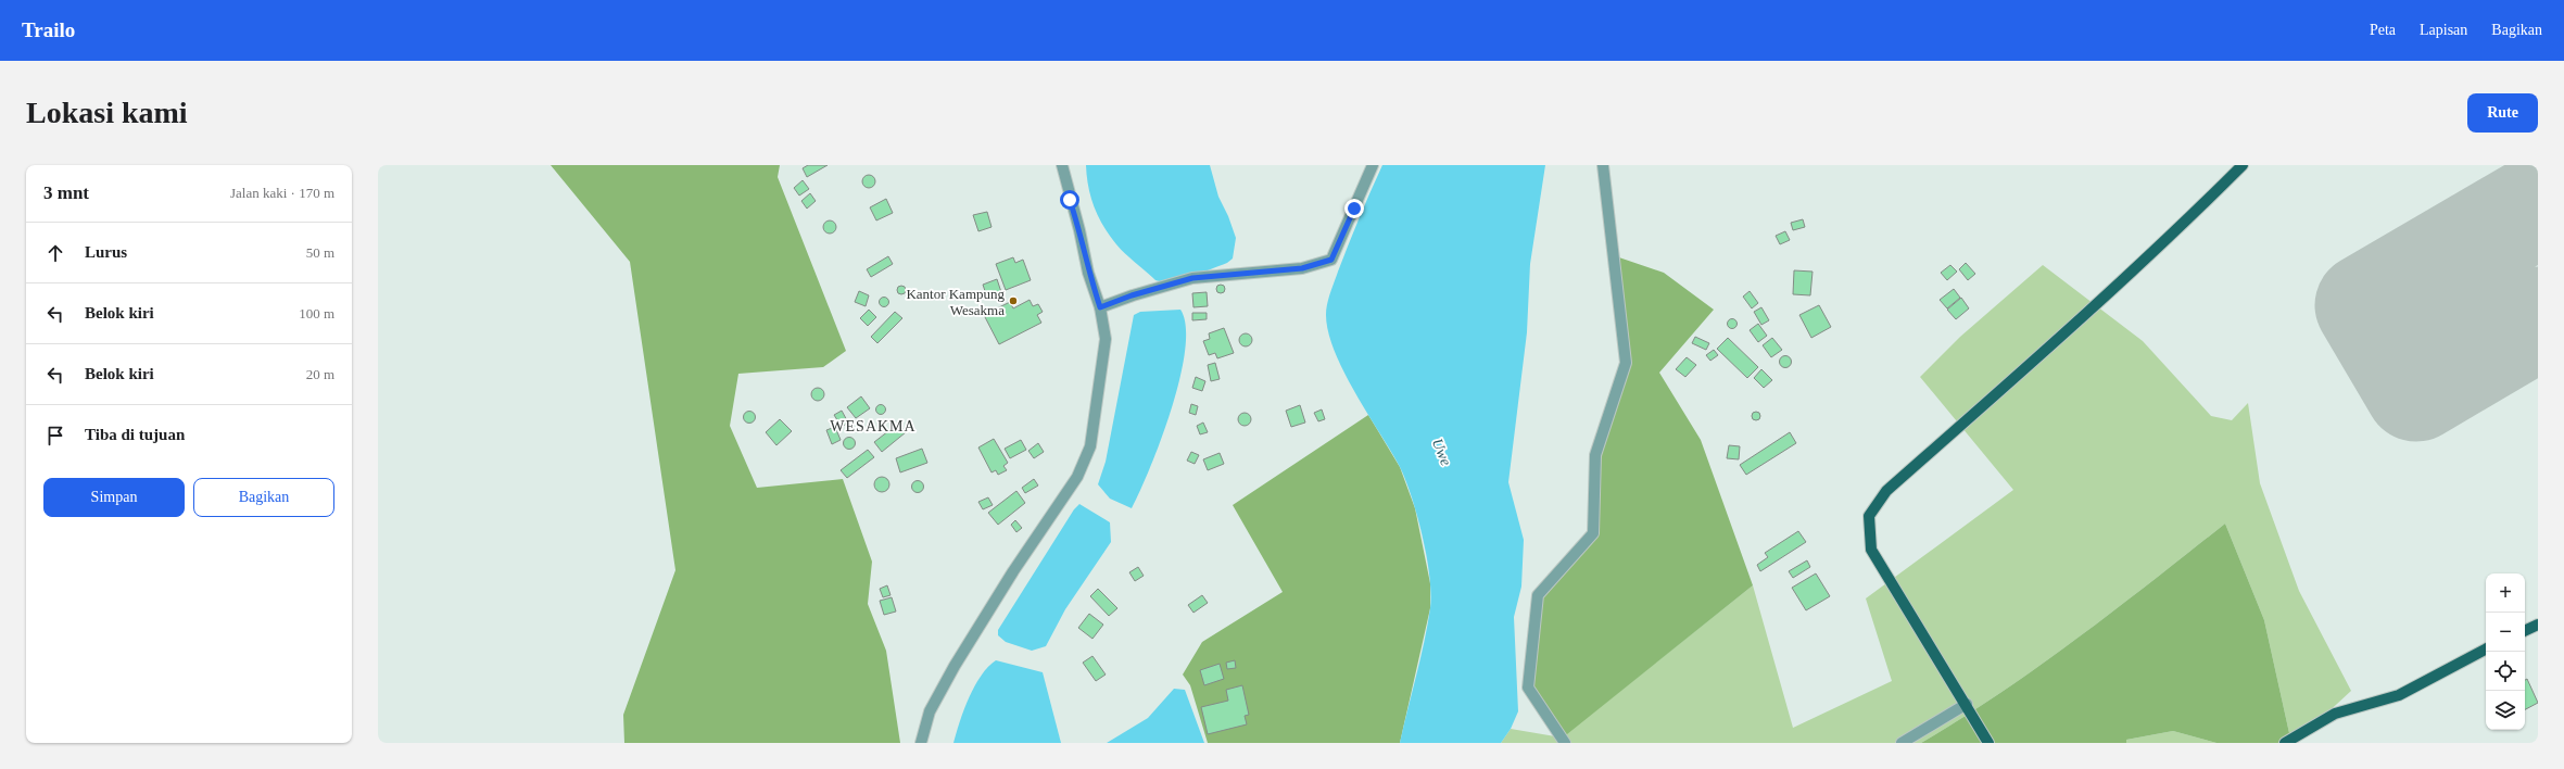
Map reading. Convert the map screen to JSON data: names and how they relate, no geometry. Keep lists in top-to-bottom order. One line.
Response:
{"districts":["WESAKMA"],"water":["Uwe"],"places":["Kantor Kampung Wesakma"],"page":{"header":"Trailo","nav":["Peta","Lapisan","Bagikan"],"buttons":["Rute",["Simpan","Bagikan"]],"title":"Lokasi kami","heading":["3 mnt","Jalan kaki · 170 m"],"list":[["Lurus","50 m"],["Belok kiri","100 m"],["Belok kiri","20 m"],"Tiba di tujuan"],"map_buttons":["+","−"]}}
